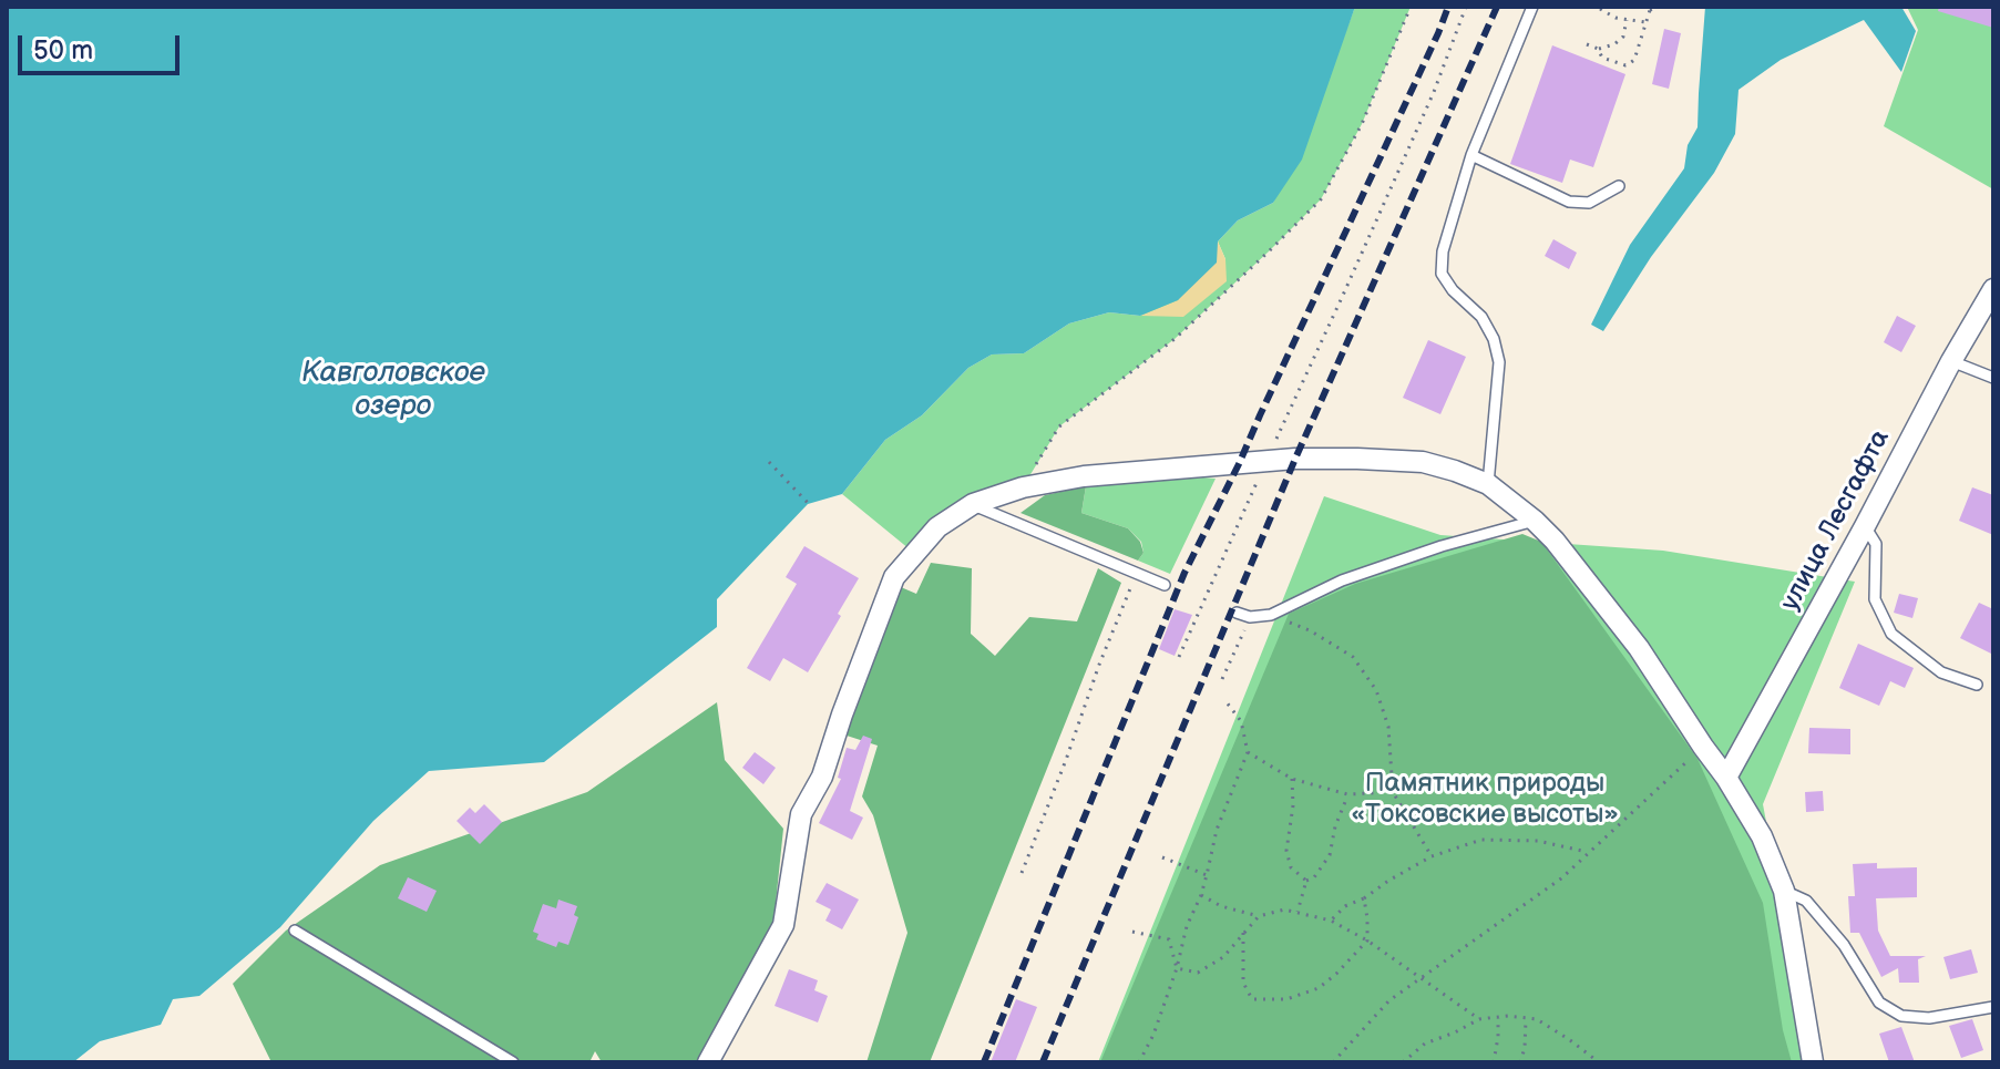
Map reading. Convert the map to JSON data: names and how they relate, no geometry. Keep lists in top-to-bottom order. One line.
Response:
{"streets":{"street":["улица Лесгафта"]},"water":["Кавголовское озеро"],"parks":["Памятник природы «Токсовские высоты»"],"scale_bar":"50 m"}
